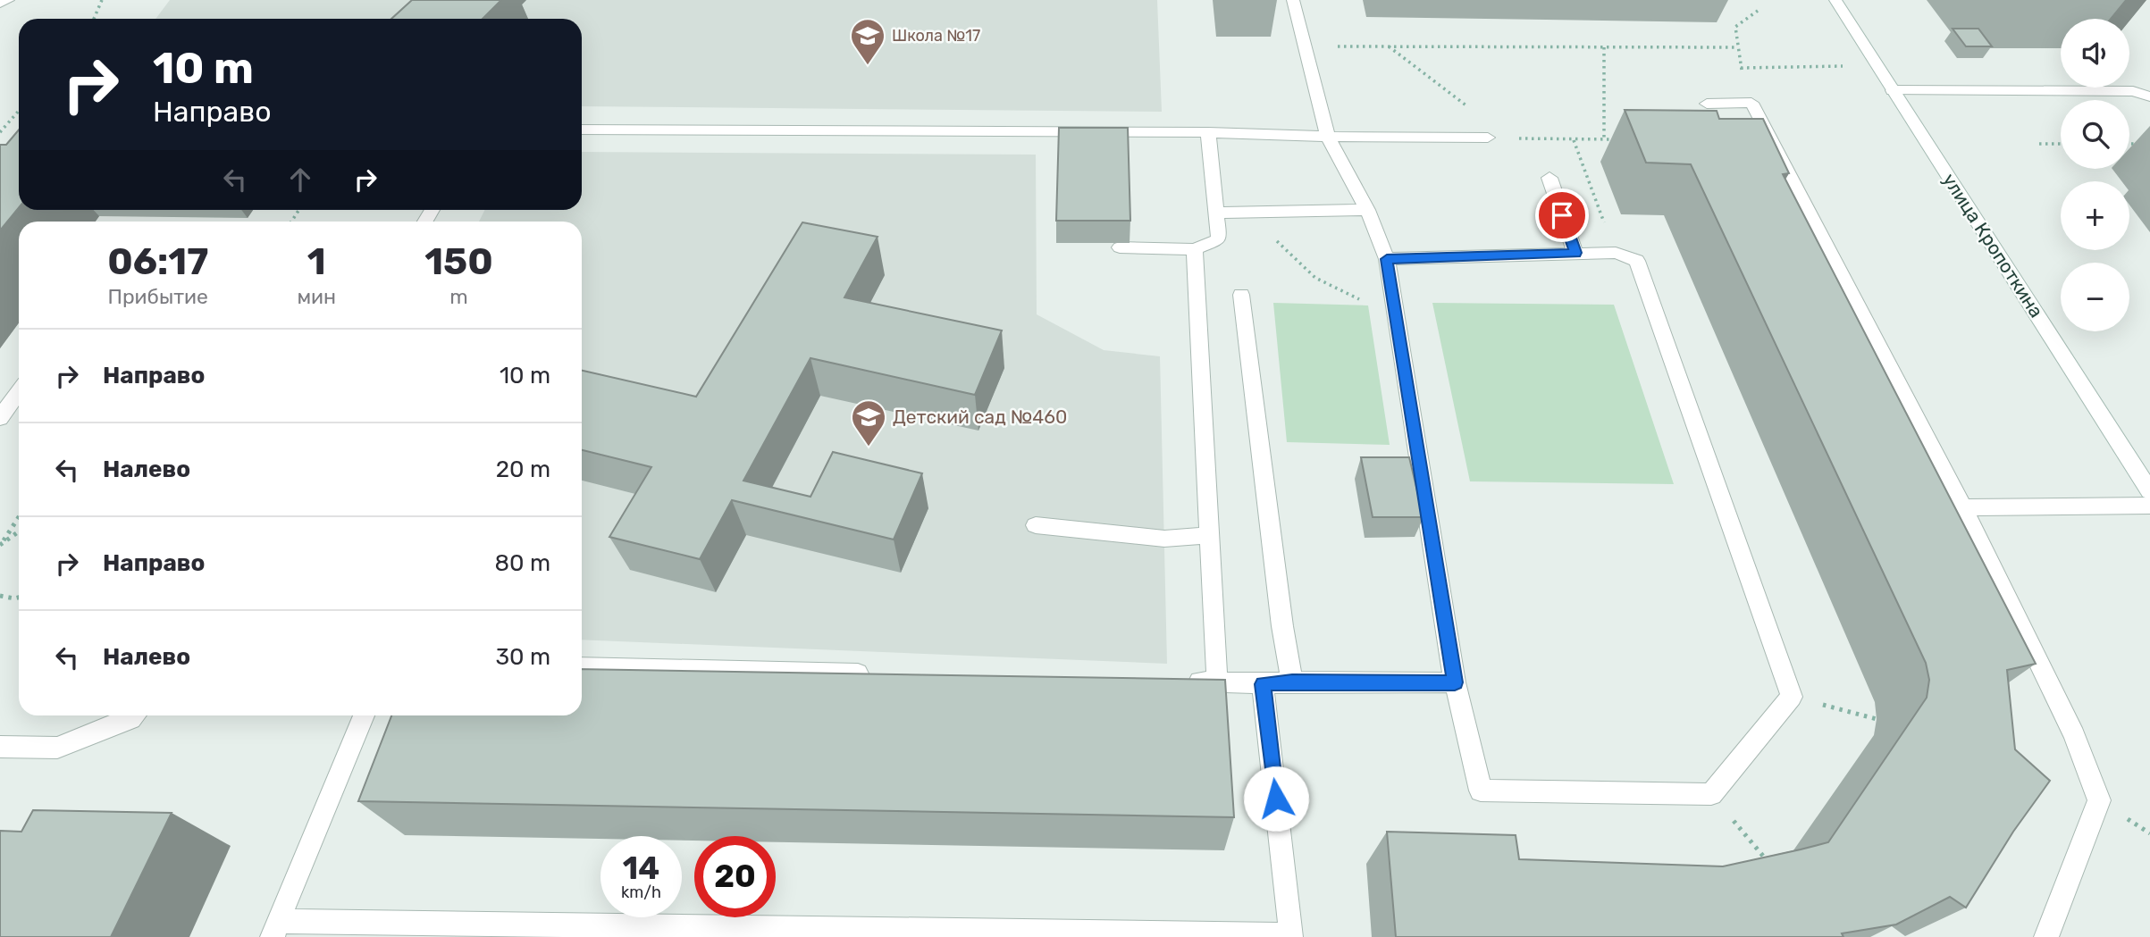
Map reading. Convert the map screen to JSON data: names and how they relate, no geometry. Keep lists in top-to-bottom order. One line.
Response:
{"streets":{"main road":["улица Кропоткина"]},"places":{"school or university":["Школа №17","Детский сад №460"]},"page":{"map_buttons":["+","−"],"turn":["10 m","Направо"],"eta":["06:17","Прибытие","1","мин","150","m"],"list":[{"name":"Направо","value":"10 m"},{"name":"Налево","value":"20 m"},{"name":"Направо","value":"80 m"},{"name":"Налево","value":"30 m"}],"speed":"14 km/h","limit":"20"}}
